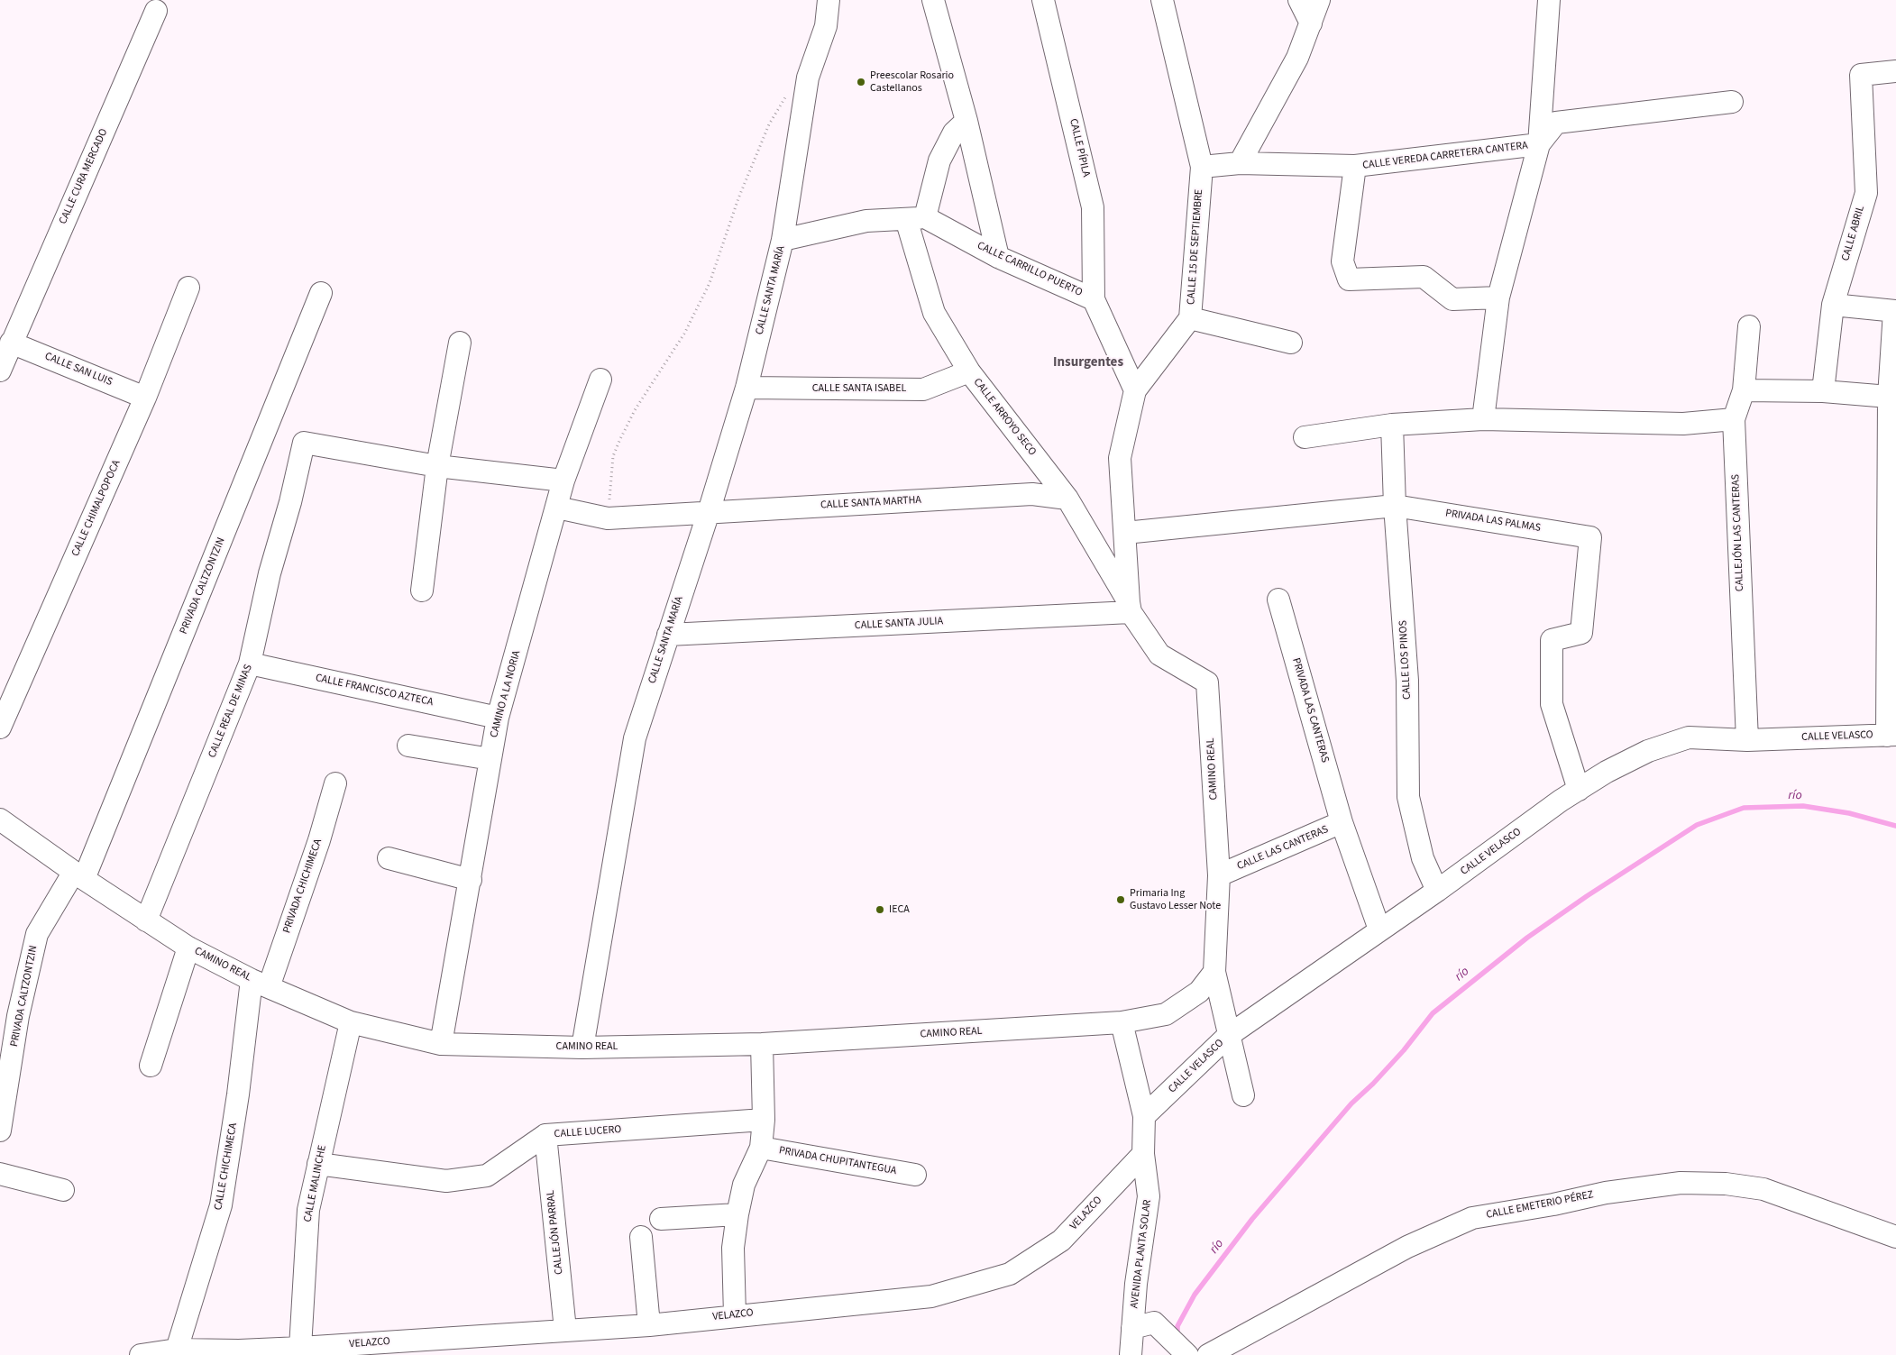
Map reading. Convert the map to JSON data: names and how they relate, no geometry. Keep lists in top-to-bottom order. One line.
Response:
{"streets":{"street":["CALLE PÍPILA","CALLE VEREDA CARRETERA CANTERA","CALLE CURA MERCADO","CALLE ABRIL","CALLE 15 DE SEPTIEMBRE","CALLE CARRILLO PUERTO","CALLE SANTA MARÍA","CALLE SAN LUIS","CALLE SANTA ISABEL","CALLE ARROYO SECO","CALLE SANTA MARTHA","CALLE CHIMALPOPOCA","PRIVADA LAS PALMAS","CALLEJÓN LAS CANTERAS","PRIVADA CALTZONTZIN","CALLE SANTA JULIA","CALLE LOS PINOS","CALLE FRANCISCO AZTECA","CAMINO A LA NORIA","PRIVADA LAS CANTERAS","CALLE REAL DE MINAS","CALLE VELASCO","CAMINO REAL","CALLE LAS CANTERAS","PRIVADA CHICHIMECA","CALLE LUCERO","PRIVADA CHUPITANTEGUA","CALLE CHICHIMECA","CALLE MALINCHE","CALLE EMETERIO PÉREZ","VELAZCO","CALLEJÓN PARRAL","AVENIDA PLANTA SOLAR"]},"crossings":[["CALLE PÍPILA","CALLE CARRILLO PUERTO"],["CALLE VEREDA CARRETERA CANTERA","CALLE 15 DE SEPTIEMBRE"],["CALLE CURA MERCADO","CALLE SAN LUIS"],["CALLE 15 DE SEPTIEMBRE","CALLE CARRILLO PUERTO"],["CALLE 15 DE SEPTIEMBRE","CALLE ARROYO SECO"],["CALLE 15 DE SEPTIEMBRE","CALLE SANTA JULIA"],["CALLE 15 DE SEPTIEMBRE","CAMINO REAL"],["CALLE CARRILLO PUERTO","CALLE ARROYO SECO"],["CALLE SANTA MARÍA","CALLE SANTA ISABEL"],["CALLE SANTA MARÍA","CALLE SANTA MARTHA"],["CALLE SANTA MARÍA","CALLE SANTA JULIA"],["CALLE SANTA MARÍA","CAMINO REAL"],["CALLE SAN LUIS","CALLE CHIMALPOPOCA"],["CALLE SANTA ISABEL","CALLE ARROYO SECO"],["CALLE ARROYO SECO","CALLE SANTA MARTHA"],["CALLE ARROYO SECO","CALLE SANTA JULIA"],["CALLE ARROYO SECO","CAMINO REAL"],["CALLE SANTA MARTHA","CAMINO A LA NORIA"],["PRIVADA LAS PALMAS","CALLE LOS PINOS"],["PRIVADA LAS PALMAS","CALLE VELASCO"],["CALLEJÓN LAS CANTERAS","CALLE VELASCO"],["PRIVADA CALTZONTZIN","CAMINO REAL"],["CALLE SANTA JULIA","CAMINO REAL"],["CALLE LOS PINOS","CALLE VELASCO"],["CALLE FRANCISCO AZTECA","CAMINO A LA NORIA"],["CALLE FRANCISCO AZTECA","CALLE REAL DE MINAS"],["CAMINO A LA NORIA","CAMINO REAL"],["PRIVADA LAS CANTERAS","CALLE LAS CANTERAS"],["CALLE REAL DE MINAS","CAMINO REAL"],["CALLE VELASCO","CAMINO REAL"],["CALLE VELASCO","CALLE LAS CANTERAS"],["CAMINO REAL","CALLE LAS CANTERAS"],["CAMINO REAL","PRIVADA CHICHIMECA"],["CAMINO REAL","CALLE CHICHIMECA"],["CAMINO REAL","CALLE MALINCHE"],["PRIVADA CHICHIMECA","CALLE CHICHIMECA"],["CALLE LUCERO","CALLE MALINCHE"],["CALLE LUCERO","CALLEJÓN PARRAL"],["CALLE CHICHIMECA","VELAZCO"],["CALLE MALINCHE","VELAZCO"],["VELAZCO","CALLEJÓN PARRAL"],["VELAZCO","AVENIDA PLANTA SOLAR"]],"districts":["Insurgentes"],"water":["río"],"places":["Preescolar Rosario Castellanos","Primaria Ing Gustavo Lesser Note","IECA"]}
